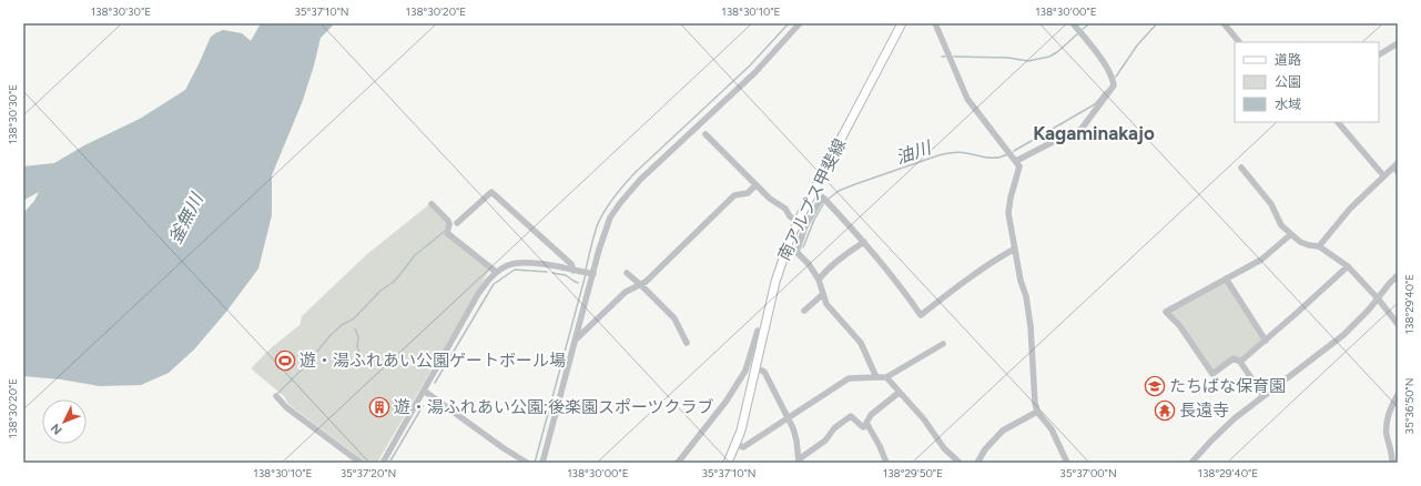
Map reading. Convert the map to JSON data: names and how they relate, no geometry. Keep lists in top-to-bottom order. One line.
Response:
{"streets":{"main road":["南アルプス甲斐線"]},"districts":["Kagaminakajo"],"water":["油川","釜無川"],"places":{"sports":["遊・湯ふれあい公園ゲートボール場"],"school or university":["たちばな保育園"],"building":["遊・湯ふれあい公園;後楽園スポーツクラブ"],"temple":["長遠寺"]},"legend":["道路","公園","水域"],"north":"bottom left","coordinates":["138°30'30\"E","35°37'10\"N","138°30'20\"E","138°30'10\"E","138°30'00\"E","138°29'40\"E","35°36'50\"N","35°37'20\"N","138°29'50\"E","35°37'00\"N"]}
